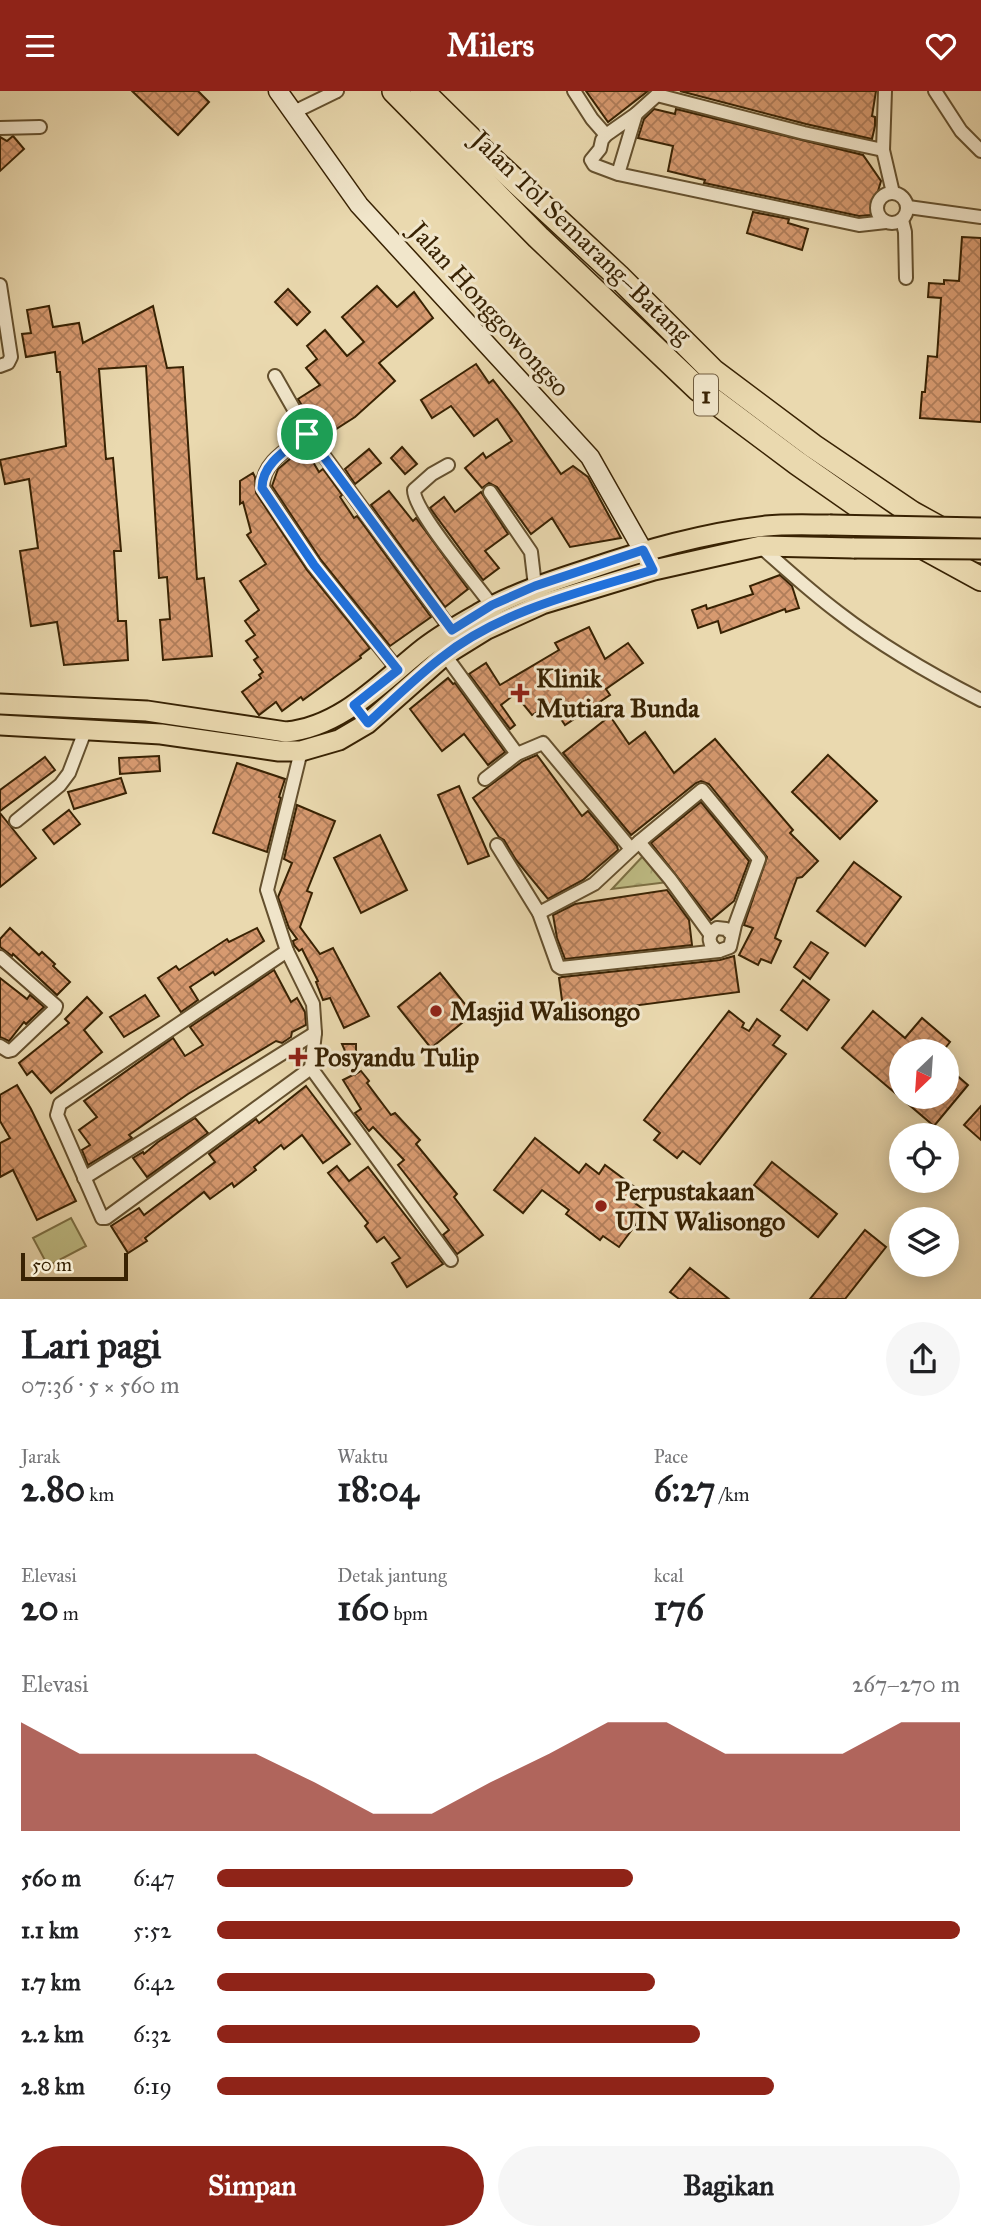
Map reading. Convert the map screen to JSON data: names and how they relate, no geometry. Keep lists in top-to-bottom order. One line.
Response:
{"streets":{"highway":["Jalan Tol Semarang–Batang","1"],"street":["Jalan Honggowongso"]},"places":{"health":["Klinik Mutiara Bunda","Posyandu Tulip"],"other":["Masjid Walisongo","Perpustakaan UIN Walisongo"]},"scale_bar":"50 m","north":"bottom left","page":{"header":"Milers","scale":"50 m","heading":["Lari pagi","07:36 · 5 × 560 m"],"stats":[["Jarak","2.80 km"],["Waktu","18:04"],["Pace","6:27 /km"],["Elevasi","20 m"],["Detak jantung","160 bpm"],["kcal","176"]],"chart":["Elevasi","267–270 m"],"list":[{"name":"560 m","note":"6:47"},{"name":"1.1 km","note":"5:52"},{"name":"1.7 km","note":"6:42"},{"name":"2.2 km","note":"6:32"},{"name":"2.8 km","note":"6:19"}],"buttons":["Simpan","Bagikan"]}}
